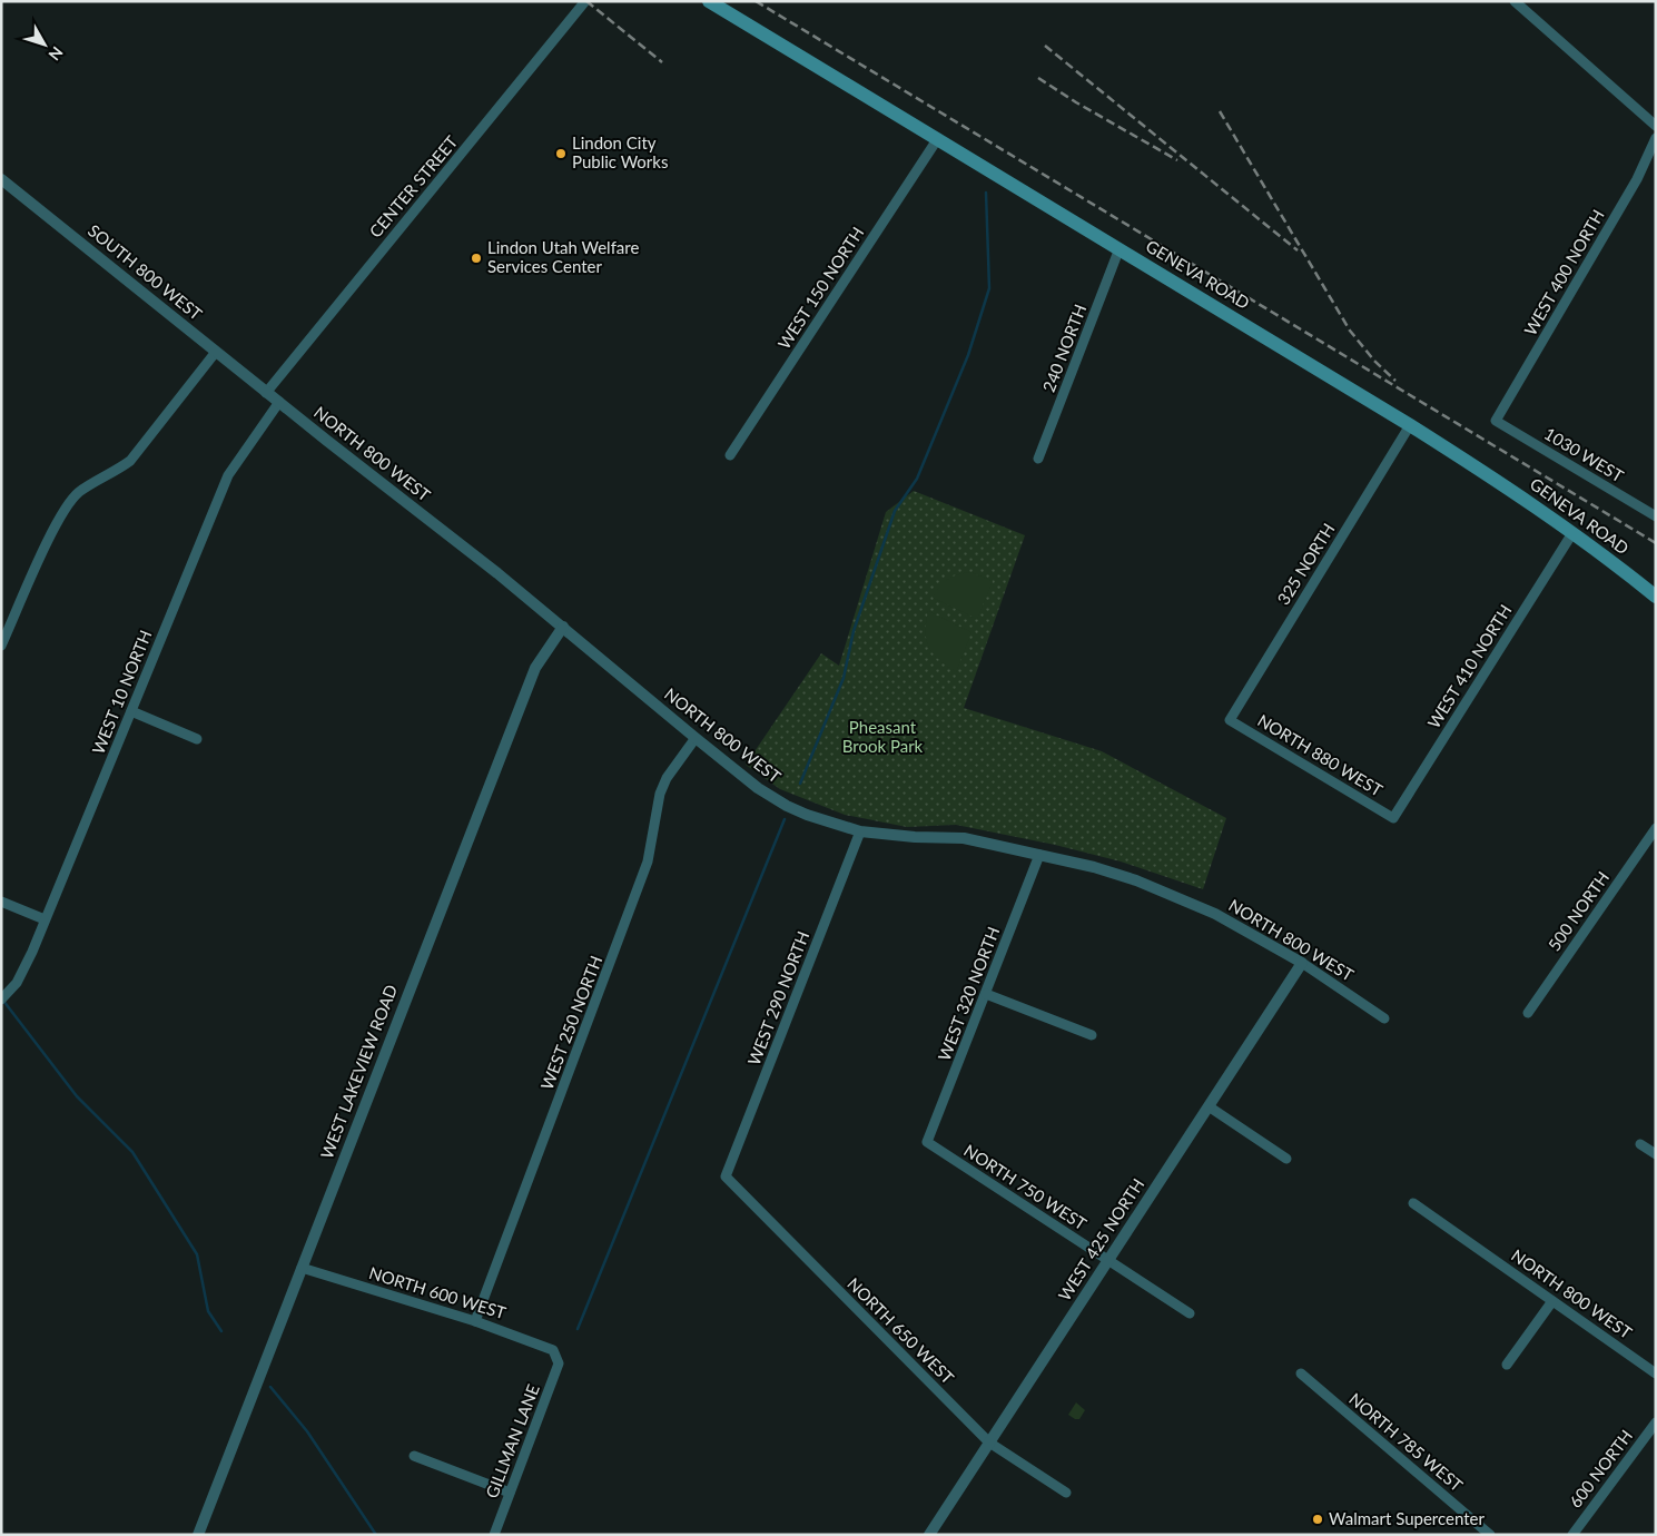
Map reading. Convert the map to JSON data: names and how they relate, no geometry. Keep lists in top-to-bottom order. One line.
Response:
{"streets":{"main road":["GENEVA ROAD"],"street":["CENTER STREET","SOUTH 800 WEST","WEST 400 NORTH","WEST 150 NORTH","240 NORTH","NORTH 800 WEST","1030 WEST","325 NORTH","WEST 410 NORTH","WEST 10 NORTH","NORTH 880 WEST","500 NORTH","WEST 320 NORTH","WEST 290 NORTH","WEST 250 NORTH","WEST LAKEVIEW ROAD","NORTH 750 WEST","WEST 425 NORTH","NORTH 600 WEST","NORTH 650 WEST","GILLMAN LANE","NORTH 785 WEST","600 NORTH"]},"crossings":[["CENTER STREET","SOUTH 800 WEST"],["CENTER STREET","NORTH 800 WEST"],["SOUTH 800 WEST","NORTH 800 WEST"],["WEST 400 NORTH","1030 WEST"],["GENEVA ROAD","WEST 150 NORTH"],["GENEVA ROAD","240 NORTH"],["GENEVA ROAD","325 NORTH"],["GENEVA ROAD","WEST 410 NORTH"],["NORTH 800 WEST","WEST 10 NORTH"],["NORTH 800 WEST","WEST 320 NORTH"],["NORTH 800 WEST","WEST 290 NORTH"],["NORTH 800 WEST","WEST 250 NORTH"],["NORTH 800 WEST","WEST LAKEVIEW ROAD"],["NORTH 800 WEST","WEST 425 NORTH"],["325 NORTH","NORTH 880 WEST"],["WEST 410 NORTH","NORTH 880 WEST"],["WEST 320 NORTH","NORTH 750 WEST"],["WEST 290 NORTH","NORTH 650 WEST"],["WEST 250 NORTH","NORTH 600 WEST"],["WEST LAKEVIEW ROAD","NORTH 600 WEST"],["NORTH 750 WEST","WEST 425 NORTH"],["WEST 425 NORTH","NORTH 650 WEST"],["NORTH 600 WEST","GILLMAN LANE"]],"parks":["Pheasant Brook Park"],"places":["Lindon City Public Works","Lindon Utah Welfare Services Center","Walmart Supercenter"],"north":"bottom right"}
